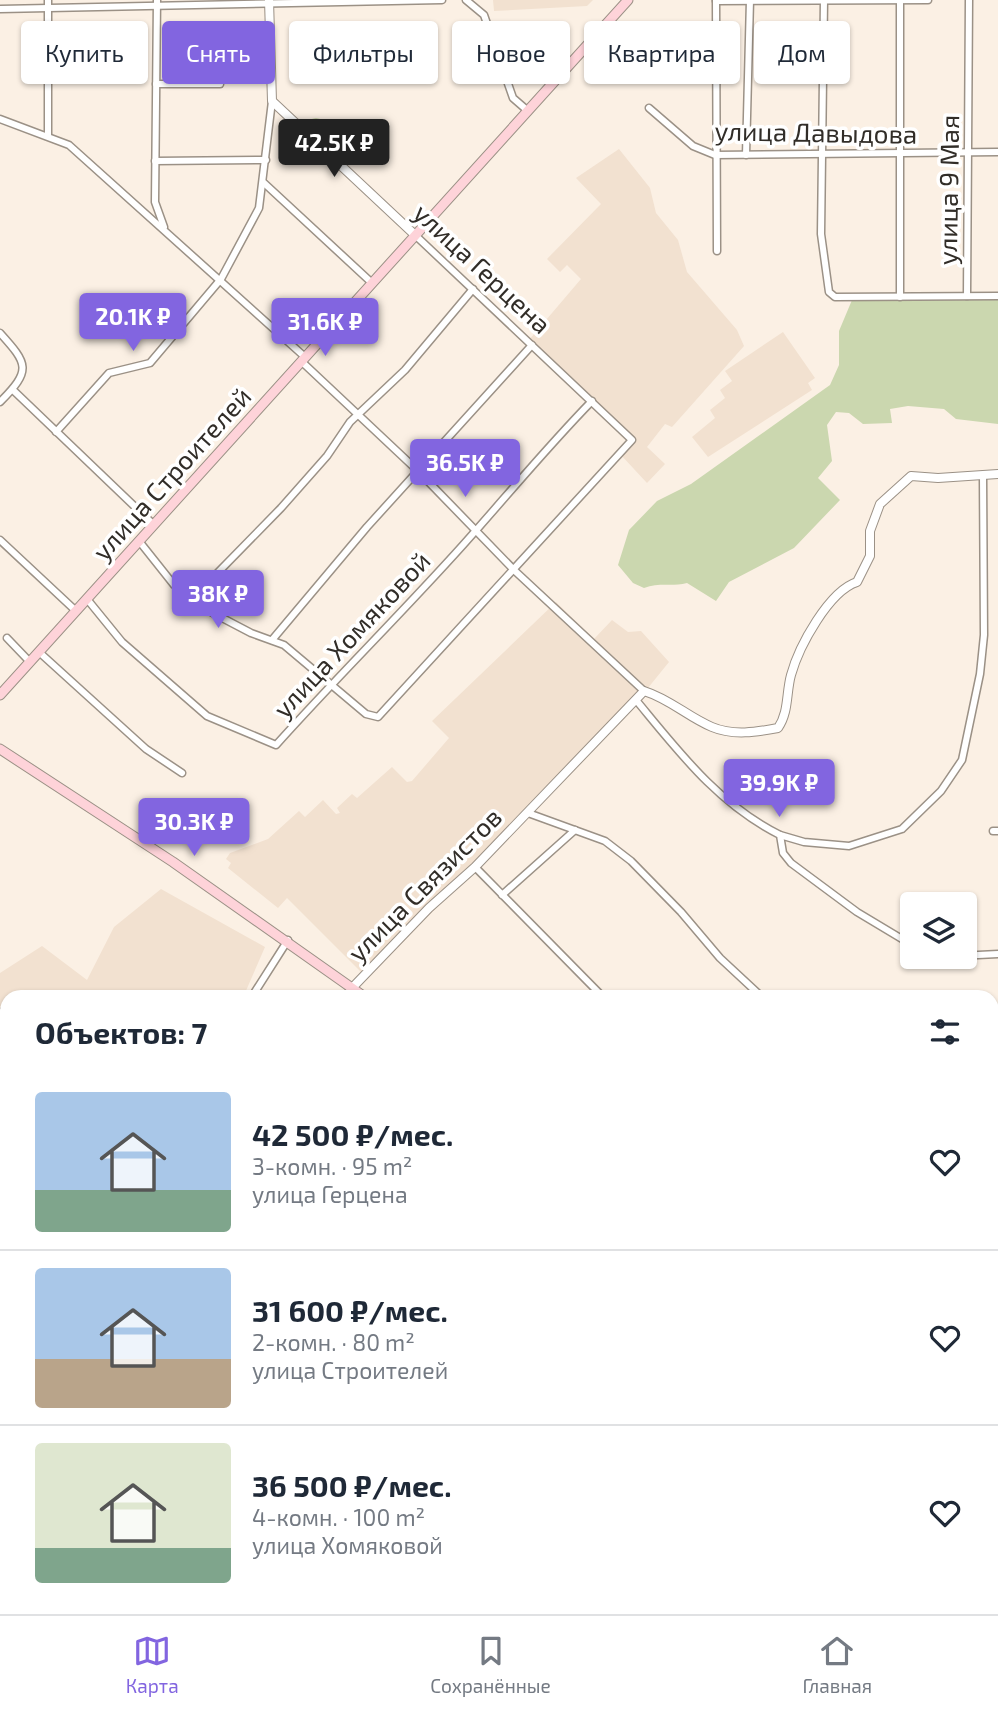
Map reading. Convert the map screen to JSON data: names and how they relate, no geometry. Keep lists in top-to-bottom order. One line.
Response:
{"streets":{"main road":["улица Строителей"],"street":["улица Давыдова","улица 9 Мая","улица Герцена","улица Хомяковой","улица Связистов"]},"crossings":[["улица Давыдова","улица 9 Мая"],["улица Герцена","улица Строителей"],["улица Герцена","улица Хомяковой"],["улица Строителей","улица Хомяковой"]],"page":{"chip":["Купить","Снять","Фильтры","Новое","Квартира","Дом"],"price":["42.5K ₽","20.1K ₽","31.6K ₽","36.5K ₽","38K ₽","39.9K ₽","30.3K ₽"],"heading":"Объектов: 7","list":[{"name":"42 500 ₽/мес.","note":"3-комн. · 95 m² · улица Герцена"},{"name":"31 600 ₽/мес.","note":"2-комн. · 80 m² · улица Строителей"},{"name":"36 500 ₽/мес.","note":"4-комн. · 100 m² · улица Хомяковой"}],"tabs":["Карта","Сохранённые","Главная"]}}
